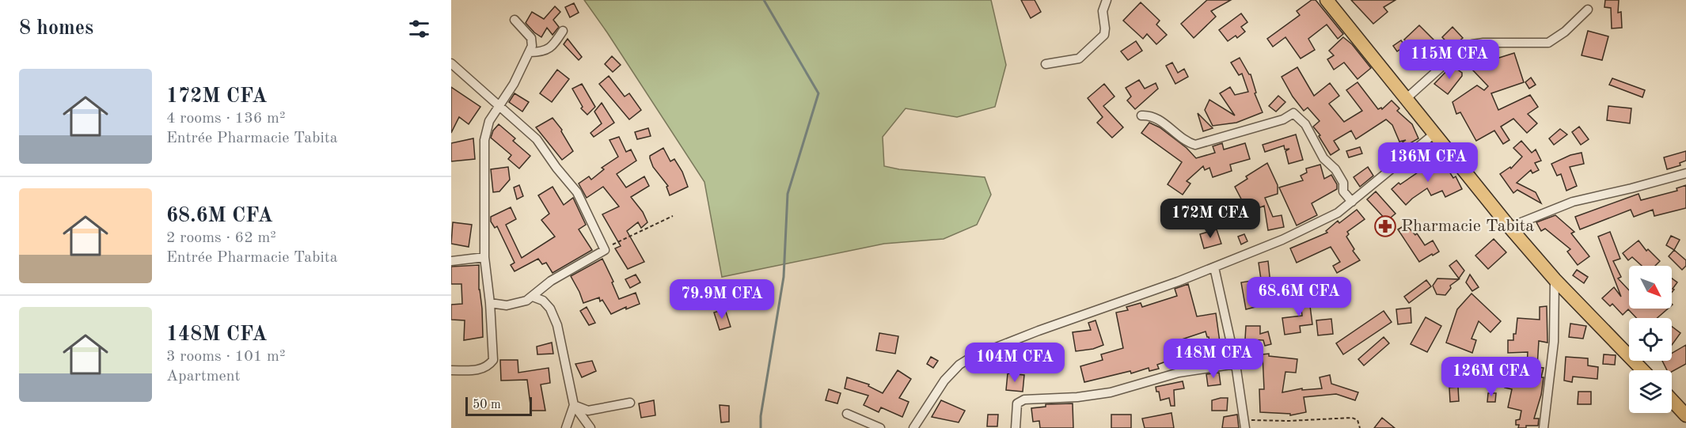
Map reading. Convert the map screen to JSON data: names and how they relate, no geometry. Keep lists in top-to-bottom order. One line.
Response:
{"places":{"pharmacy":["Pharmacie Tabita"]},"scale_bar":"50 m","north":"bottom right","page":{"heading":"8 homes","price":["115M CFA","136M CFA","172M CFA","68.6M CFA","79.9M CFA","148M CFA","104M CFA","126M CFA"],"list":[{"name":"172M CFA","note":"4 rooms · 136 m² · Entrée Pharmacie Tabita"},{"name":"68.6M CFA","note":"2 rooms · 62 m² · Entrée Pharmacie Tabita"},{"name":"148M CFA","note":"3 rooms · 101 m² · Apartment"}],"scale":"50 m"}}
